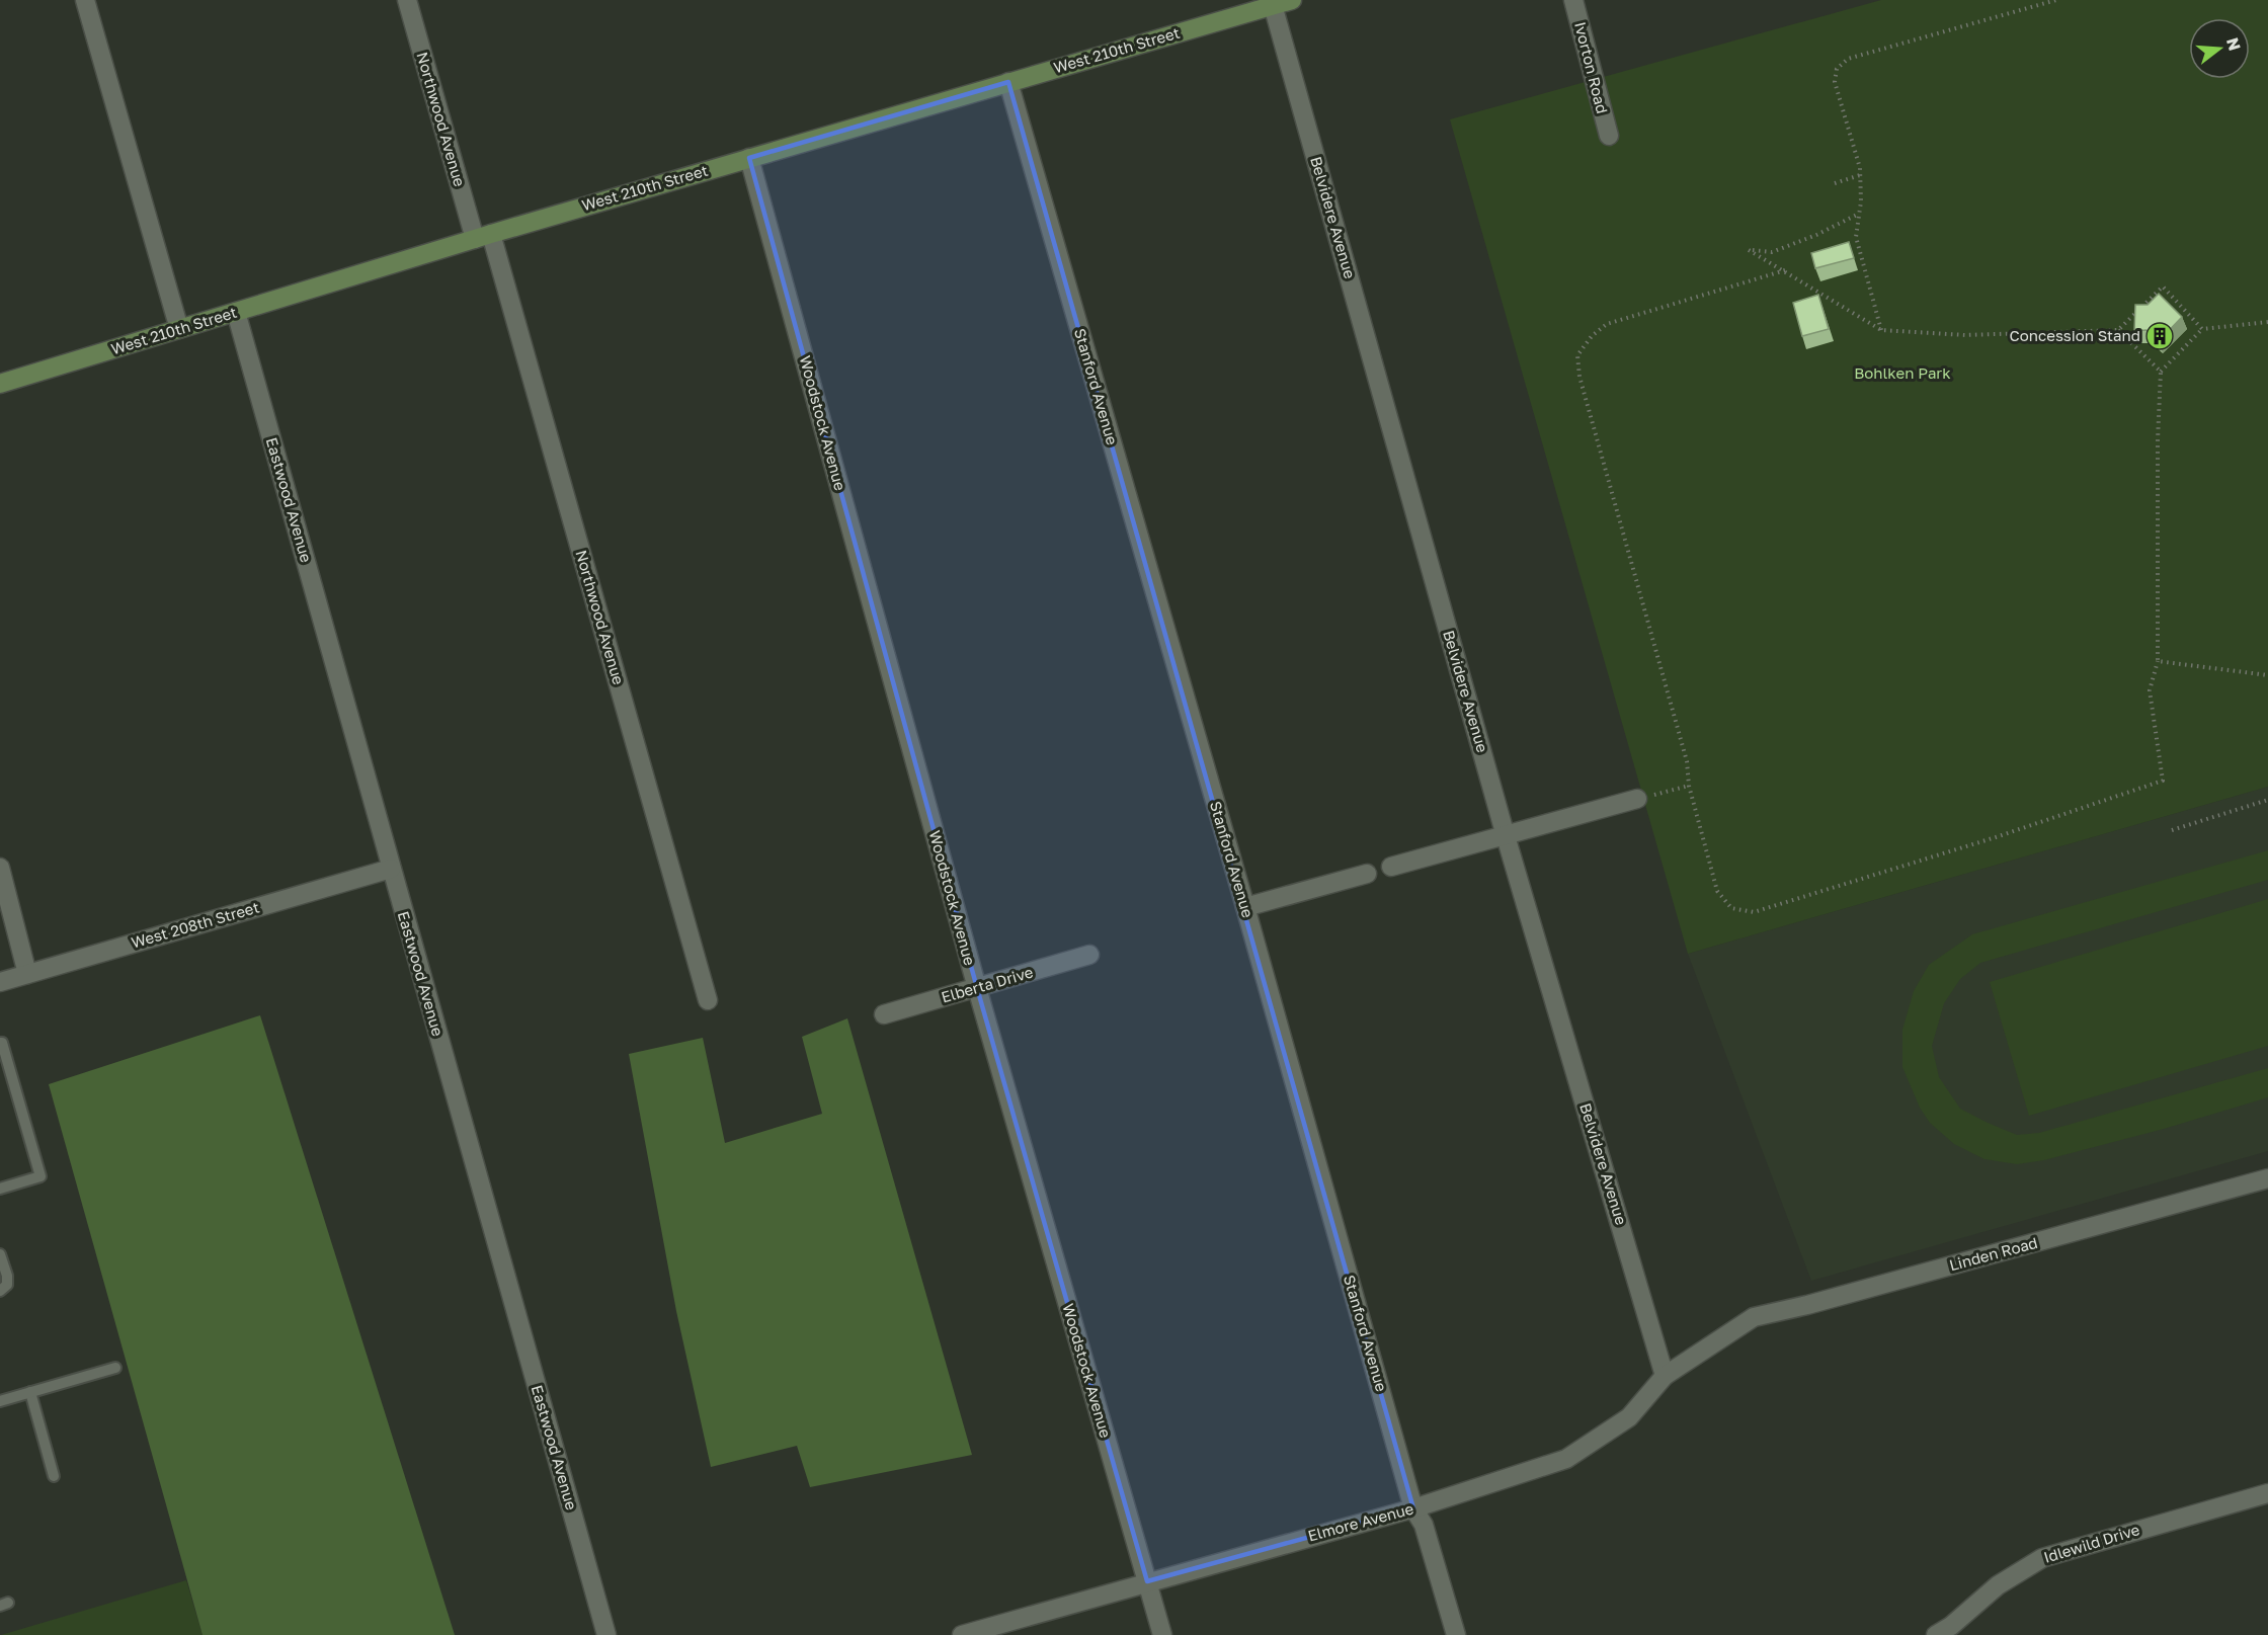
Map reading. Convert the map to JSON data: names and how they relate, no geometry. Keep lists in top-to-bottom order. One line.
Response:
{"streets":{"street":["West 210th Street","Ivorton Road","Northwood Avenue","Belvidere Avenue","Stanford Avenue","Woodstock Avenue","Eastwood Avenue","West 208th Street","Elberta Drive","Linden Road","Elmore Avenue","Idlewild Drive"]},"crossings":[["West 210th Street","Northwood Avenue"],["West 210th Street","Belvidere Avenue"],["West 210th Street","Stanford Avenue"],["West 210th Street","Woodstock Avenue"],["West 210th Street","Eastwood Avenue"],["Belvidere Avenue","Elmore Avenue"],["Stanford Avenue","Elmore Avenue"],["Woodstock Avenue","Elberta Drive"],["Woodstock Avenue","Elmore Avenue"],["Eastwood Avenue","West 208th Street"],["Linden Road","Elmore Avenue"]],"parks":["Bohlken Park"],"places":{"building":["Concession Stand"]},"north":"right"}
